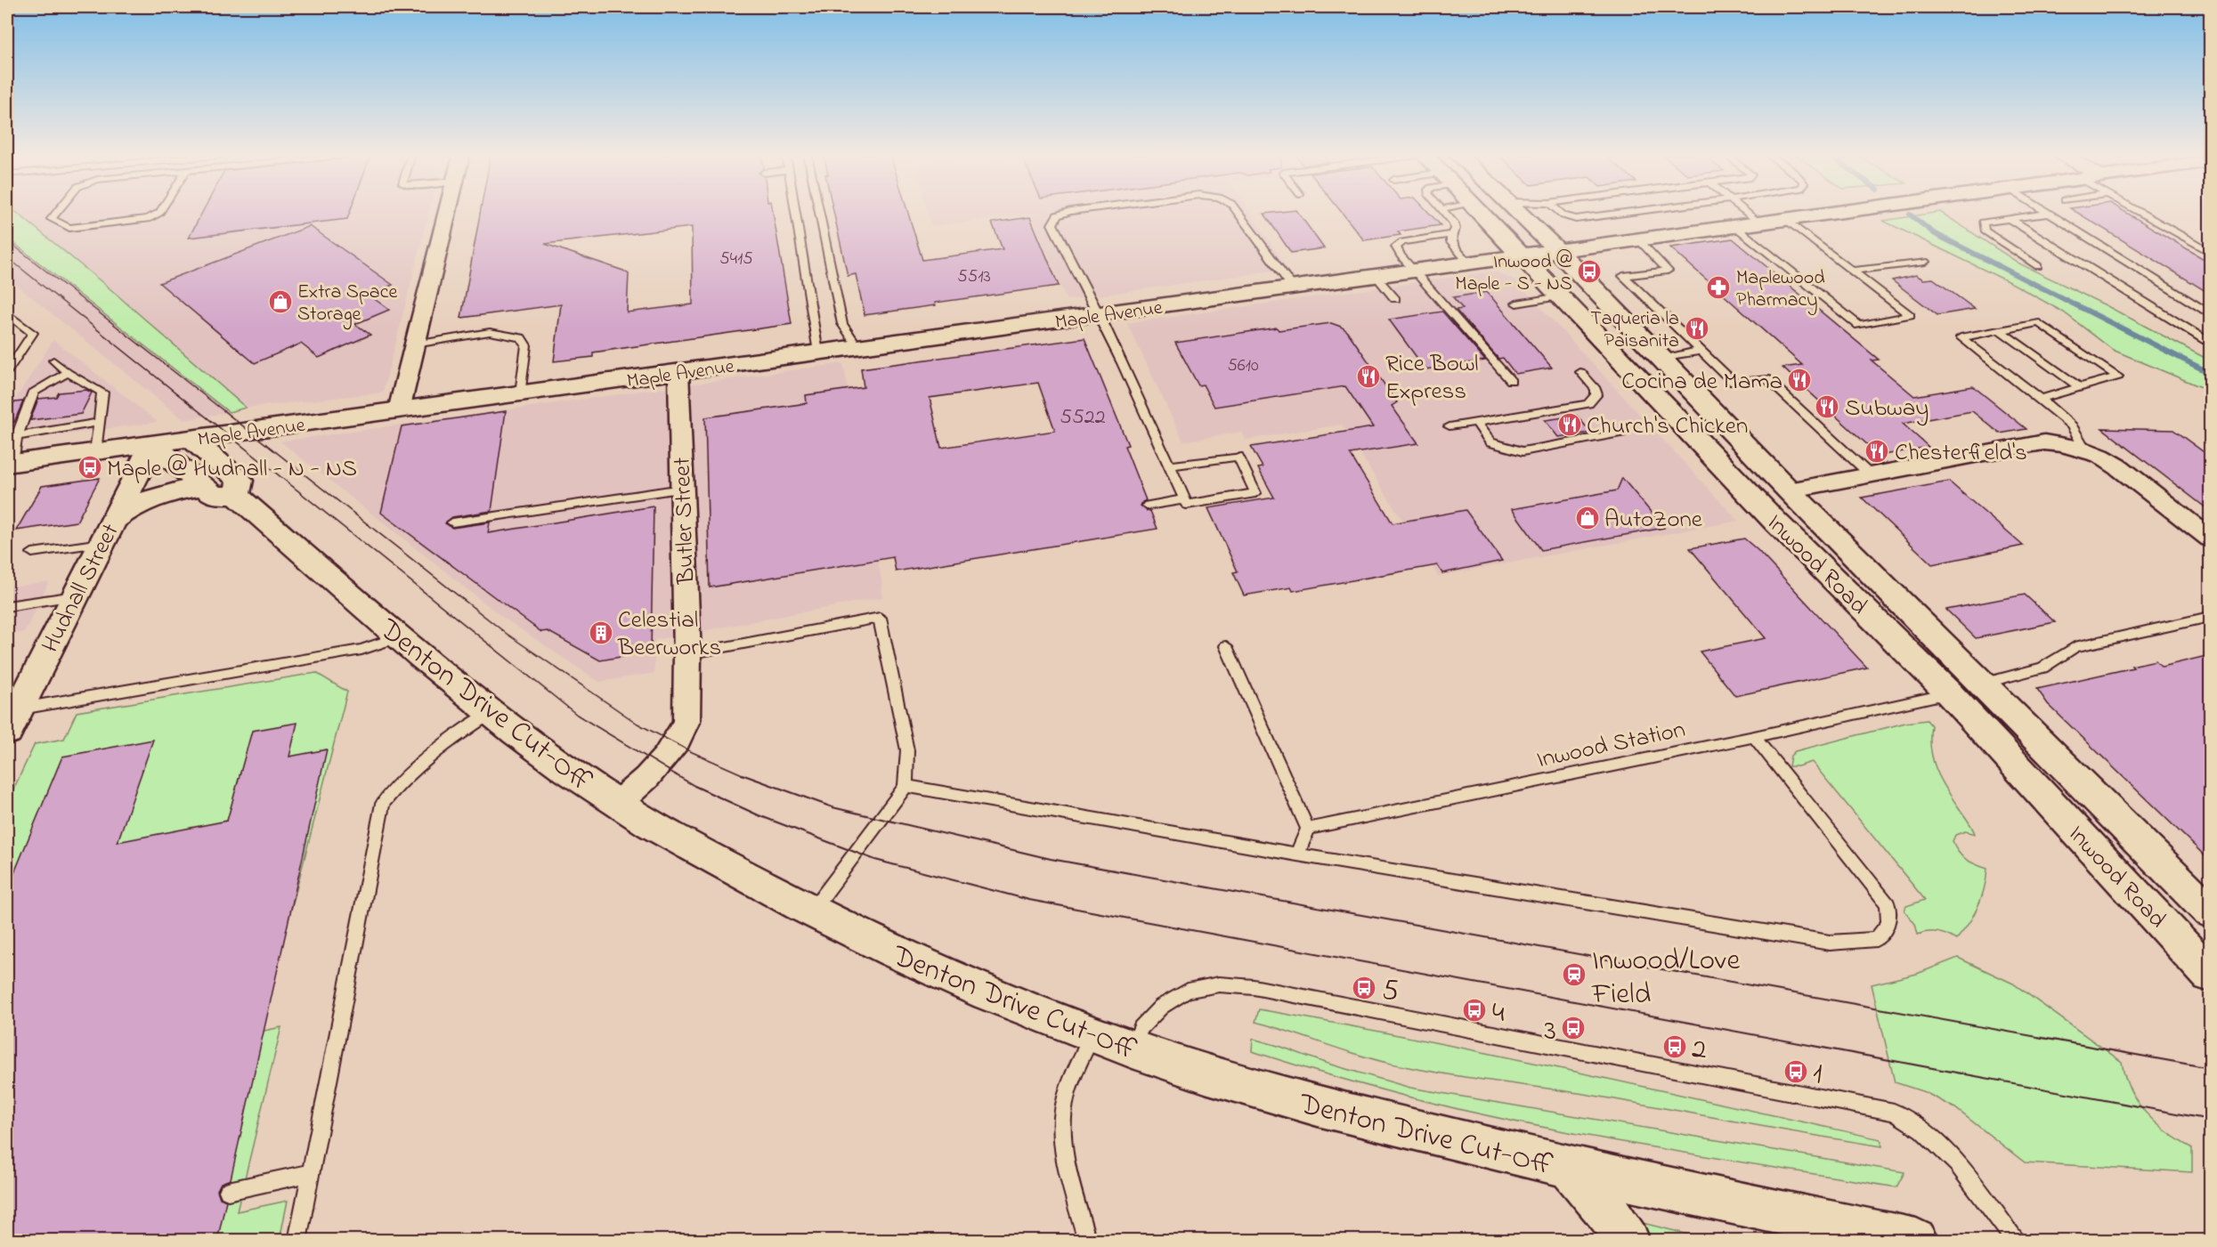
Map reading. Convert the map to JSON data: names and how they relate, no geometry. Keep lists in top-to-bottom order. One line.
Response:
{"streets":{"main road":["Maple Avenue","Inwood Road","Hudnall Street","Denton Drive Cut-Off"],"street":["Butler Street"],"lane":["Inwood Station"]},"crossings":[["Maple Avenue","Butler Street"],["Maple Avenue","Inwood Road"],["Maple Avenue","Hudnall Street"],["Maple Avenue","Denton Drive Cut-Off"],["Butler Street","Denton Drive Cut-Off"],["Inwood Road","Inwood Station"]],"places":{"bus stop":["Inwood @ Maple - S - NS","Maple @ Hudnall - N - NS","5","4","3","2","1"],"pharmacy":["Maplewood Pharmacy"],"shop":["Extra Space Storage","AutoZone"],"restaurant":["Taqueria la Paisanita","Rice Bowl Express","Cocina de Mama","Subway","Church's Chicken","Chesterfield's"],"building":["Celestial Beerworks"],"station":["Inwood/Love Field"]},"house_numbers":["5415","5513","5610","5522"]}
